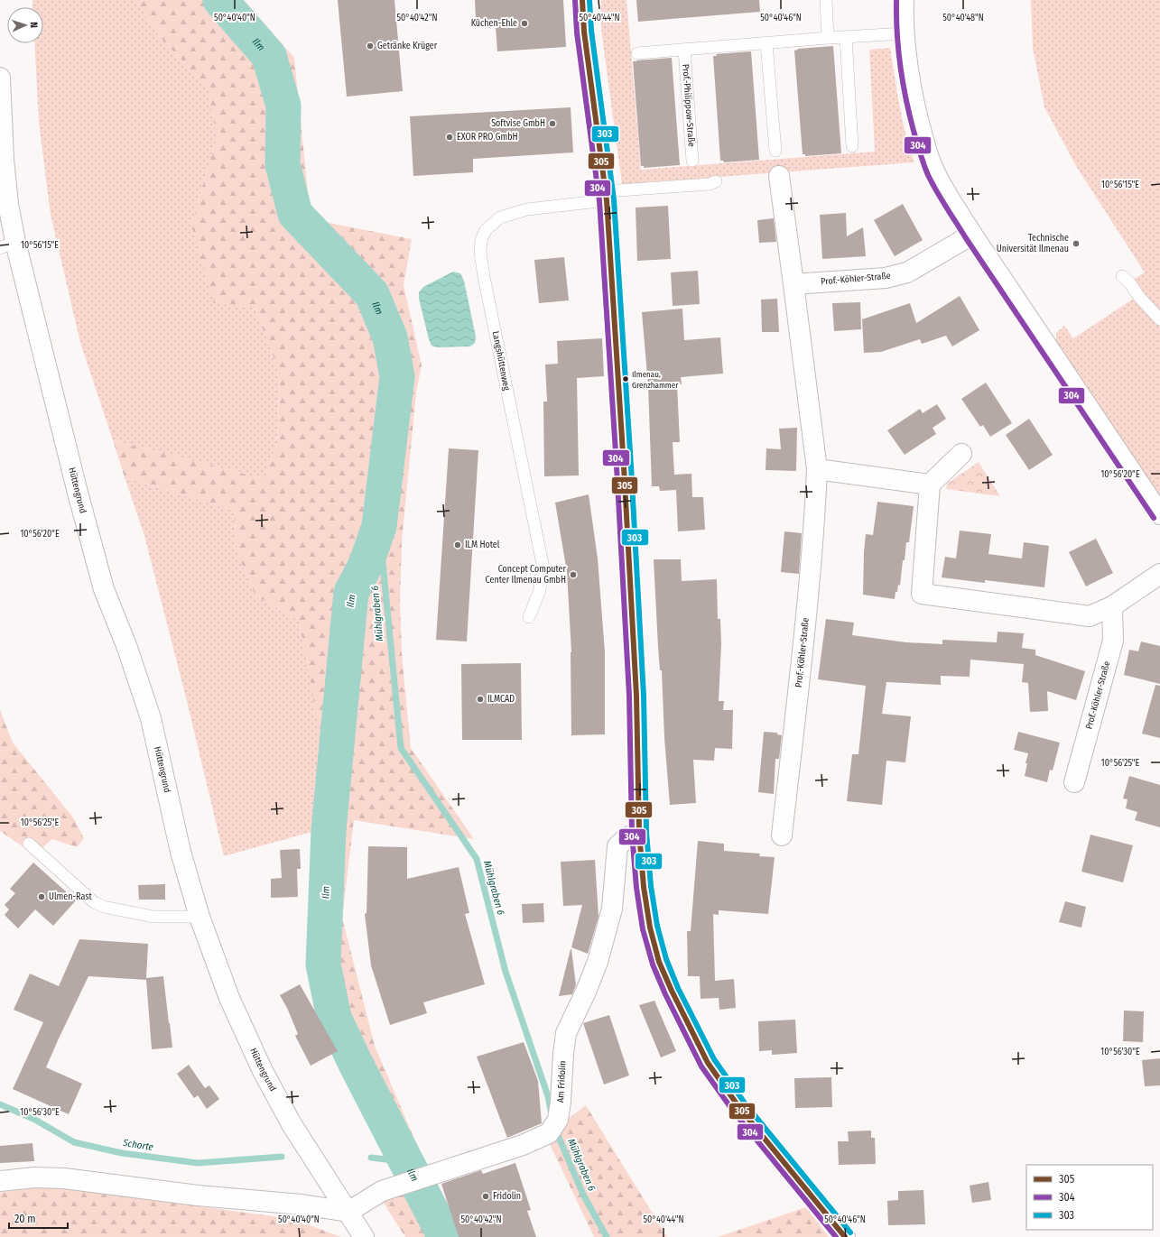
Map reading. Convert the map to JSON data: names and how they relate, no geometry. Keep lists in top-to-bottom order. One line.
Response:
{"streets":{"street":["Prof.-Köhler-Straße","Hüttengrund","Am Fridolin"],"lane":["Prof.-Philippow-Straße","Langshüttenweg"]},"crossings":[["Hüttengrund","Am Fridolin"]],"water":["Ilm","Mühlgraben 6","Schorte"],"places":["Küchen-Ehle","Getränke Krüger","Softvise GmbH","EXOR PRO GmbH","Technische Universität Ilmenau","Ilmenau, Grenzhammer","ILM Hotel","Concept Computer Center Ilmenau GmbH","ILMCAD","Ulmen-Rast","Fridolin"],"lines":["transit line 305","transit line 304","transit line 303"],"legend":["305","304","303"],"scale_bar":"20 m","north":"right","coordinates":["50°40'40\"N","50°40'42\"N","50°40'44\"N","50°40'46\"N","50°40'48\"N","10°56'15\"E","10°56'20\"E","10°56'25\"E","10°56'30\"E"]}
